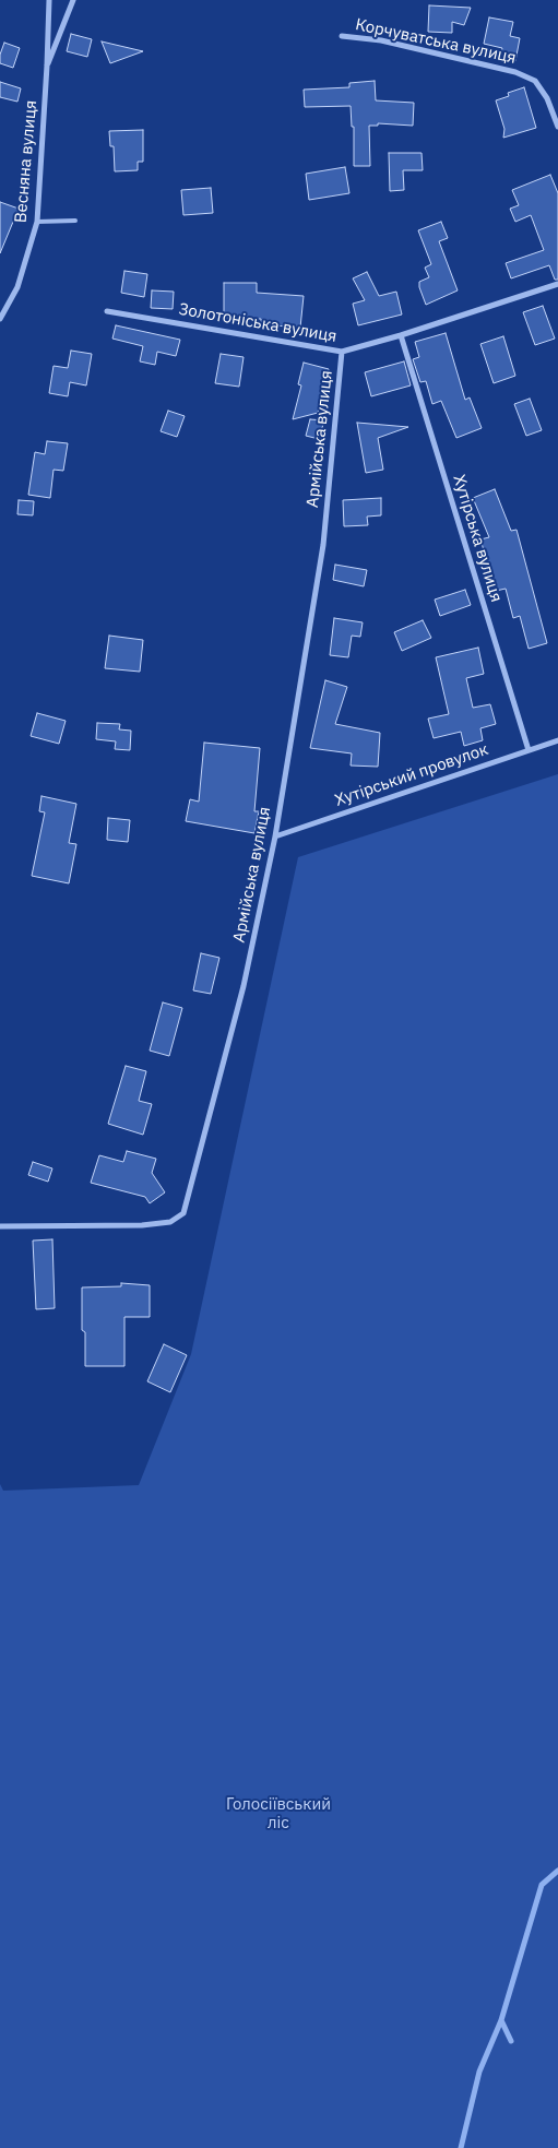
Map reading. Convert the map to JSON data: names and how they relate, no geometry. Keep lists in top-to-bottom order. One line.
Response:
{"streets":{"street":["Корчуватська вулиця","Весняна вулиця","Золотоніська вулиця","Армійська вулиця","Хутірська вулиця","Хутірський провулок"]},"crossings":[["Золотоніська вулиця","Армійська вулиця"],["Золотоніська вулиця","Хутірська вулиця"],["Армійська вулиця","Хутірський провулок"],["Хутірська вулиця","Хутірський провулок"]],"parks":["Голосіївський ліс"]}
